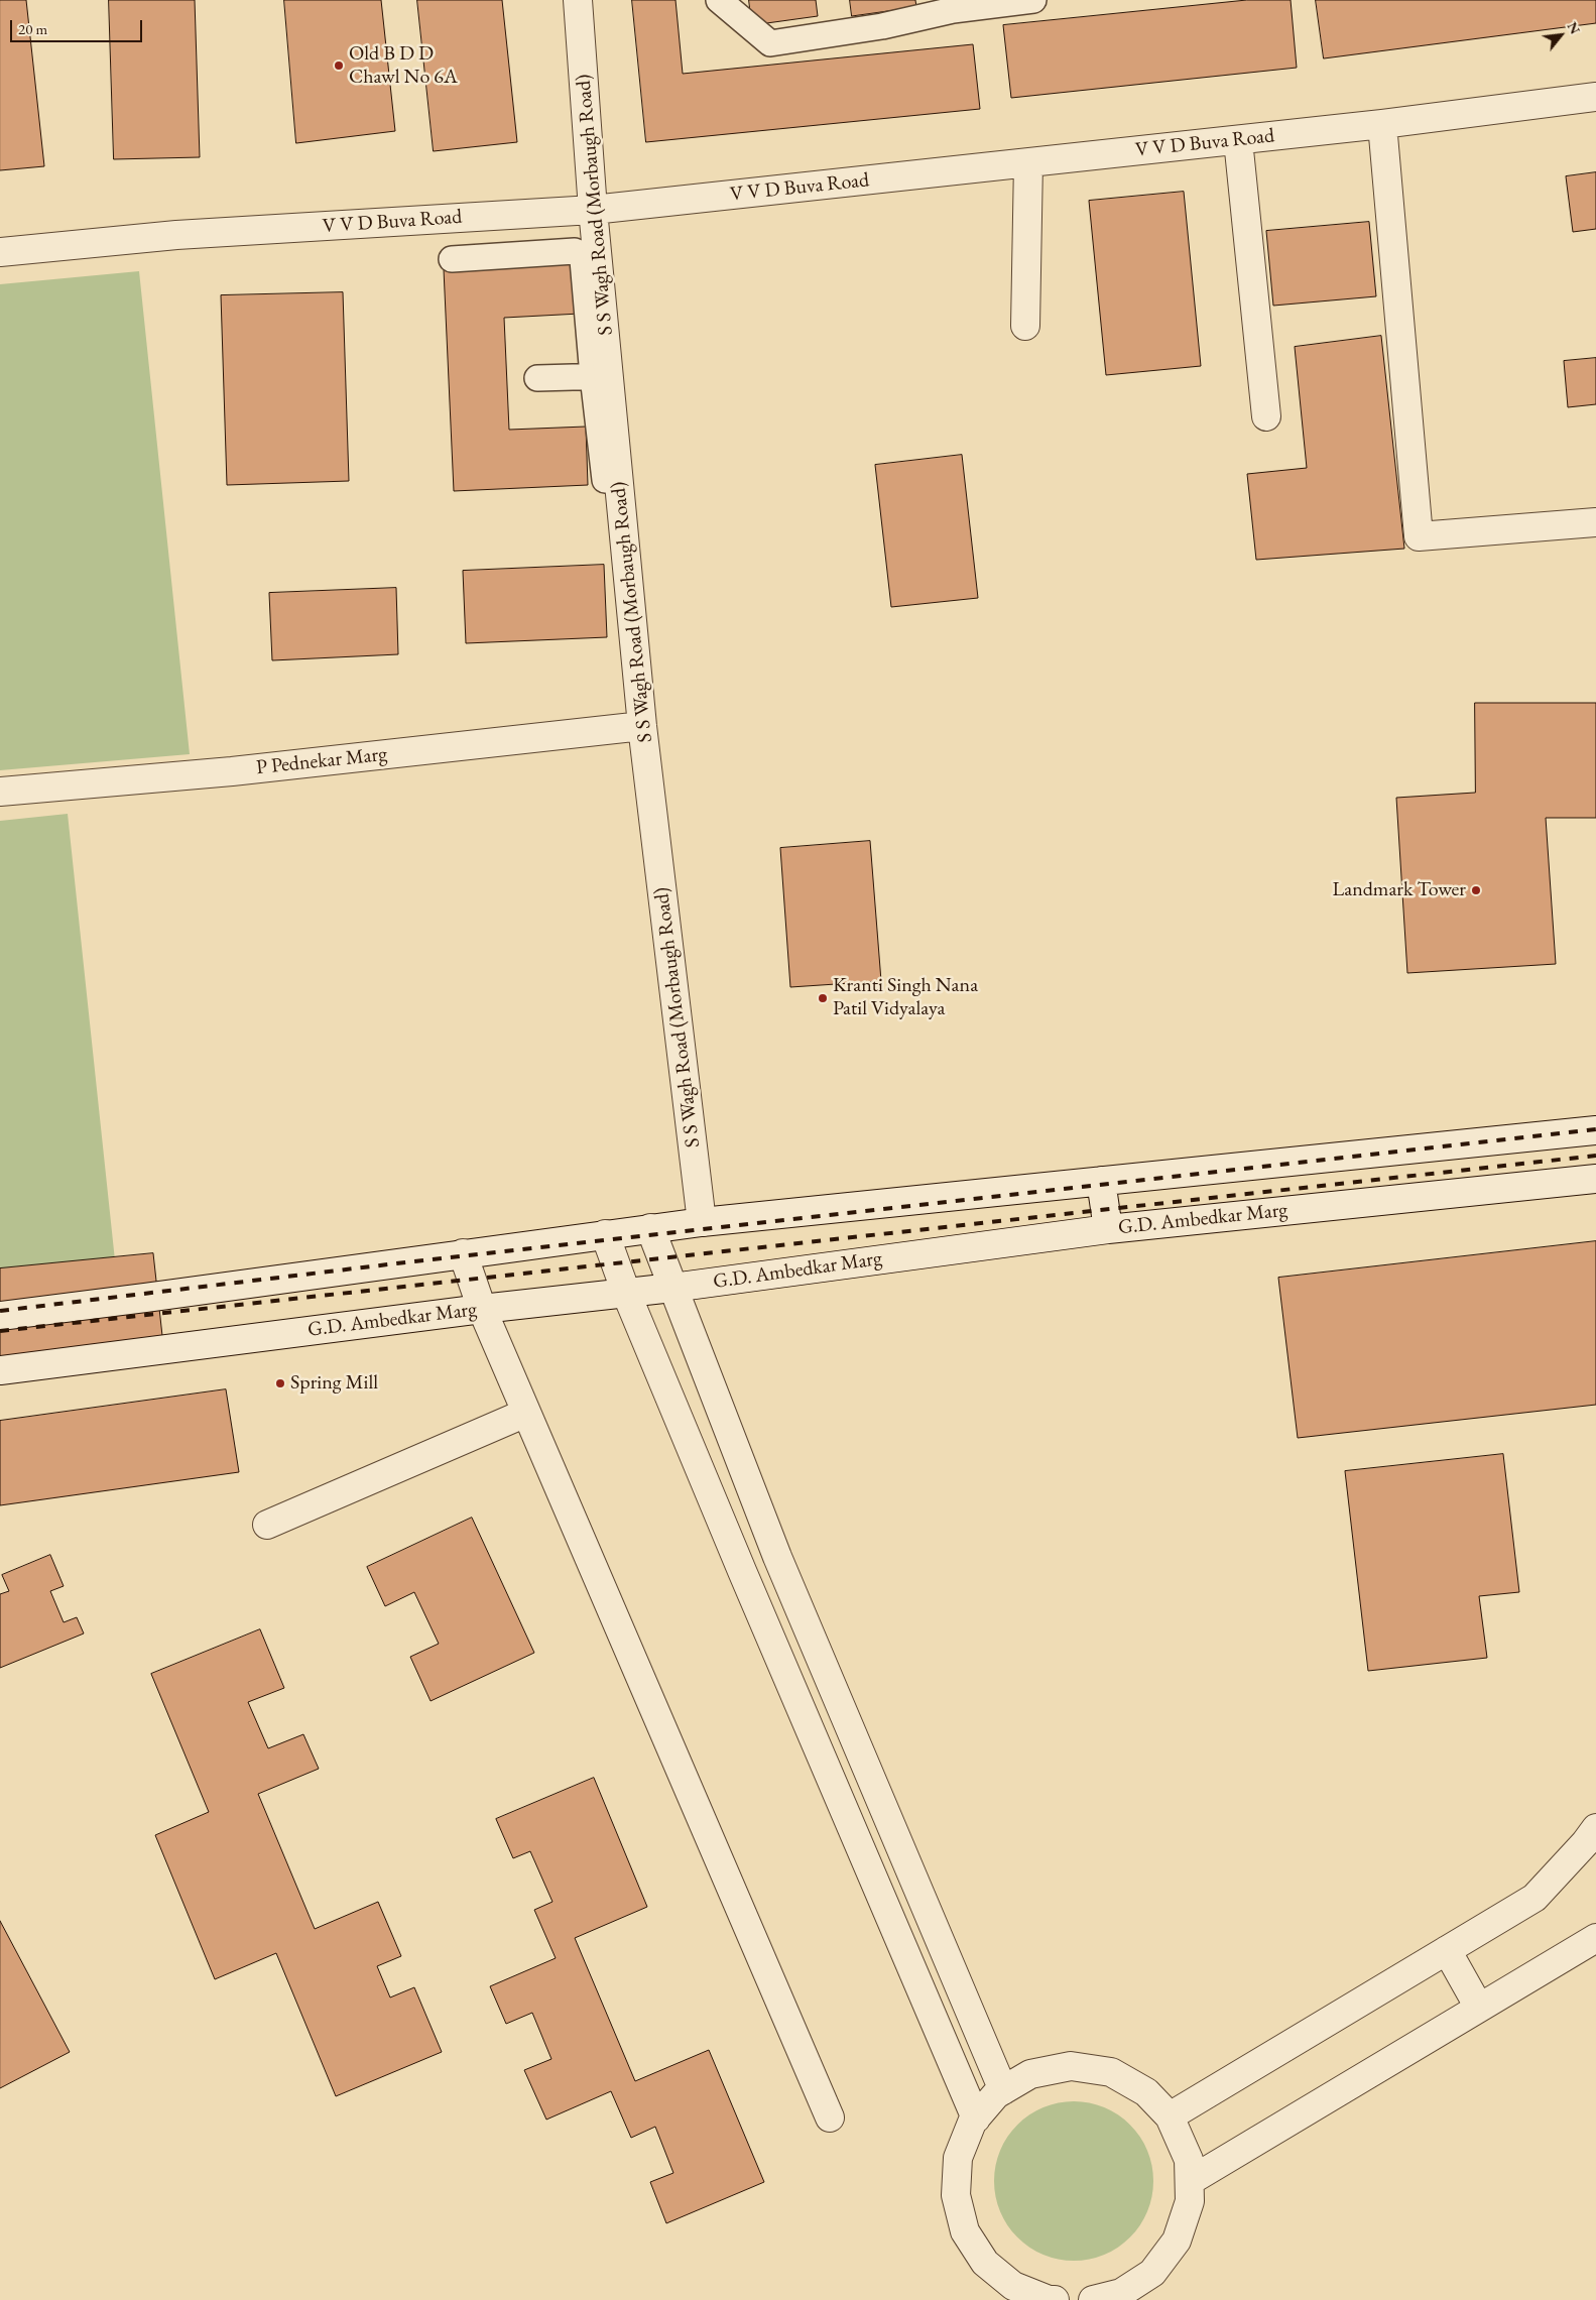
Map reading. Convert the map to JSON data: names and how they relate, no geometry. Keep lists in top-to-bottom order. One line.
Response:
{"streets":{"street":["V V D Buva Road","S S Wagh Road (Morbaugh Road)","P Pednekar Marg","G.D. Ambedkar Marg"]},"crossings":[["V V D Buva Road","S S Wagh Road (Morbaugh Road)"],["S S Wagh Road (Morbaugh Road)","P Pednekar Marg"]],"places":["Old B D D Chawl No 6A","Landmark Tower","Kranti Singh Nana Patil Vidyalaya","Spring Mill"],"scale_bar":"20 m","north":"top right"}
